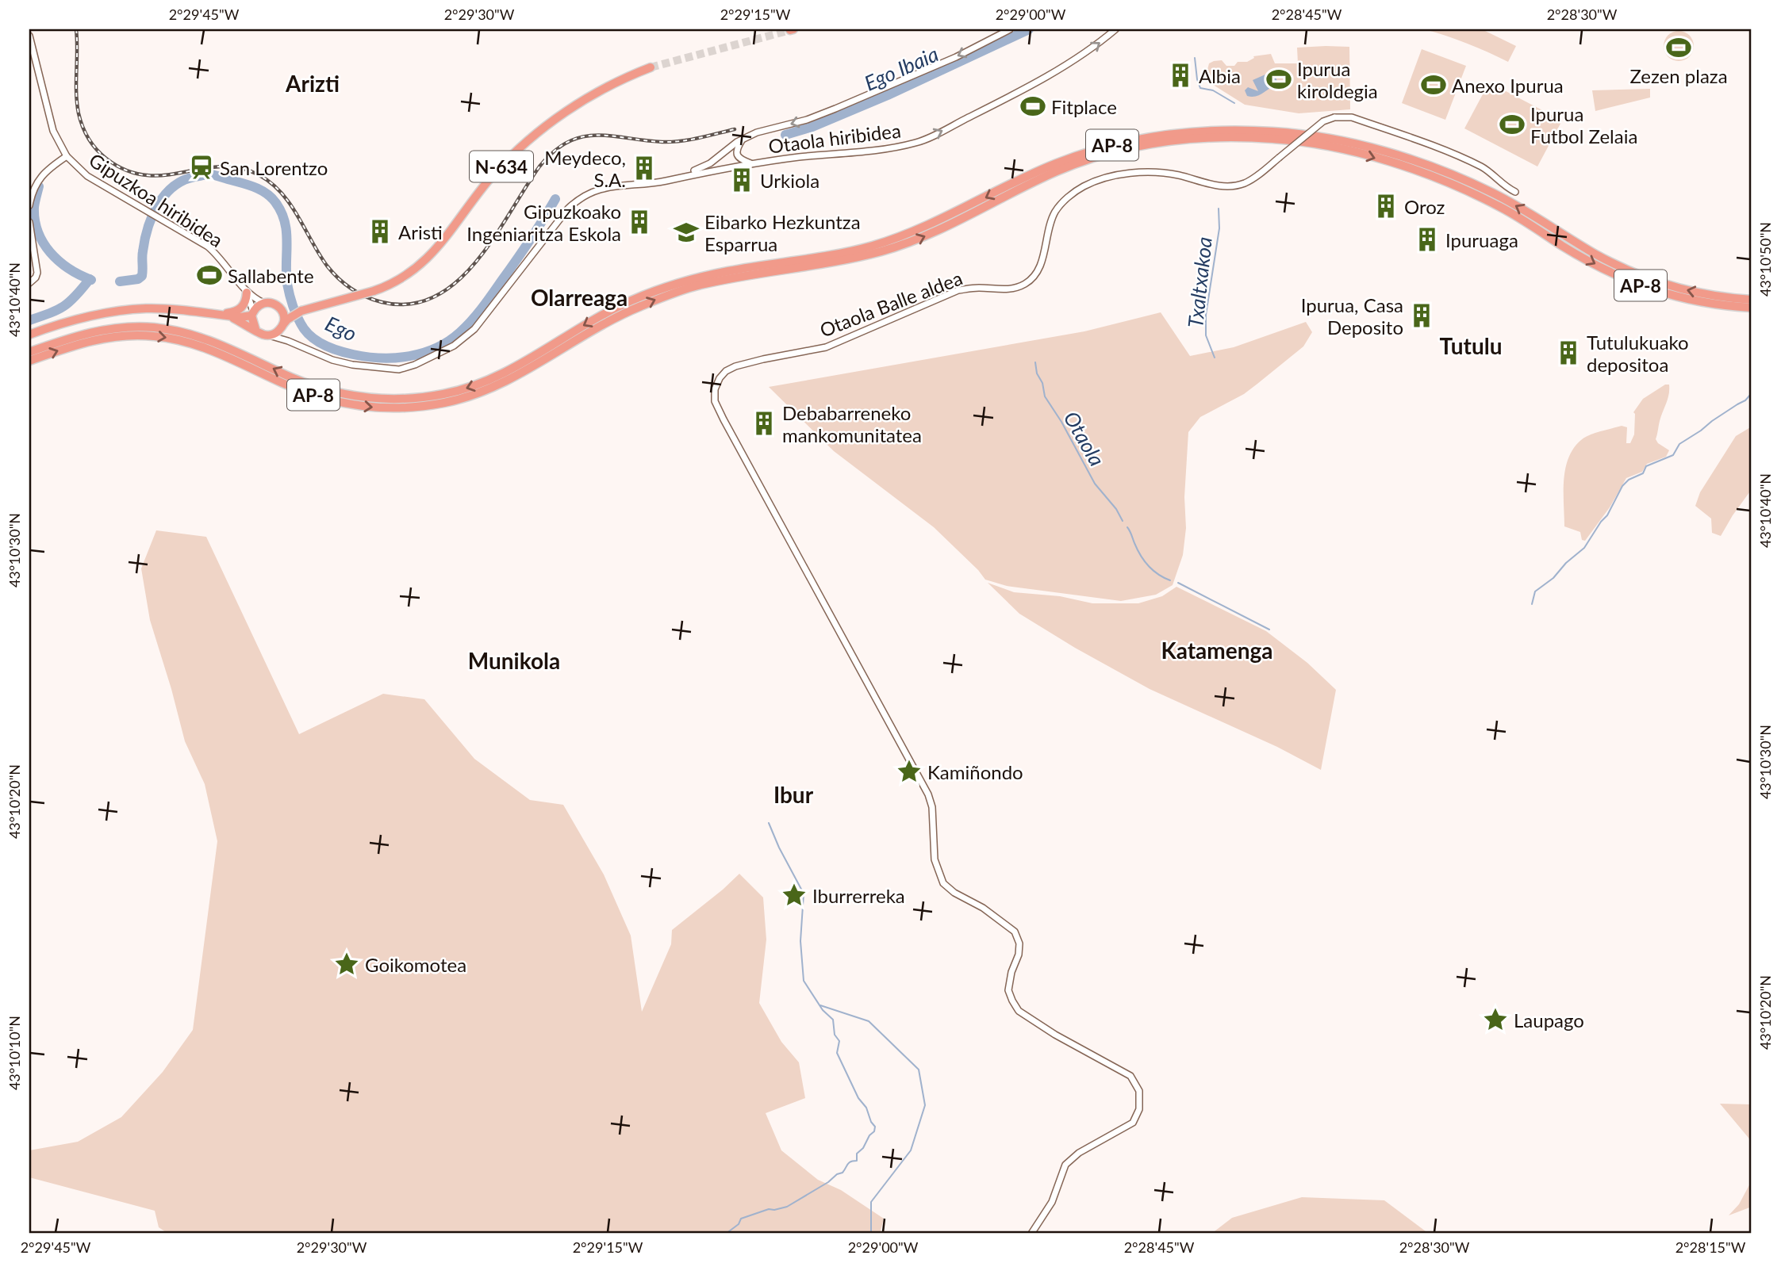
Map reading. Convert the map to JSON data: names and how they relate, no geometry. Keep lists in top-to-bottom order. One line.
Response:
{"streets":{"highway":["AP-8","N-634"],"main road":["Otaola hiribidea","Gipuzkoa hiribidea","Otaola Balle aldea"]},"one_way":["Otaola hiribidea"],"districts":["Arizti","Olarreaga","Tutulu","Katamenga","Munikola","Ibur"],"water":["Ego Ibaia","Txaltxakoa","Ego","Otaola"],"places":{"sports":["Zezen plaza","Ipurua kiroldegia","Anexo Ipurua","Fitplace","Ipurua Futbol Zelaia","Sallabente"],"building":["Albia","Meydeco, S.A.","Urkiola","Oroz","Gipuzkoako Ingeniaritza Eskola","Aristi","Ipuruaga","Ipurua, Casa Deposito","Tutulukuako depositoa","Debabarreneko mankomunitatea"],"station":["San Lorentzo"],"school or university":["Eibarko Hezkuntza Esparrua"],"place":["Kamiñondo","Iburrerreka","Goikomotea","Laupago"]},"coordinates":["2°29'45\"W","2°29'30\"W","2°29'15\"W","2°29'00\"W","2°28'45\"W","2°28'30\"W","43°10'50\"N","43°10'40\"N","43°10'30\"N","43°10'20\"N","43°10'10\"N","2°28'15\"W"]}
